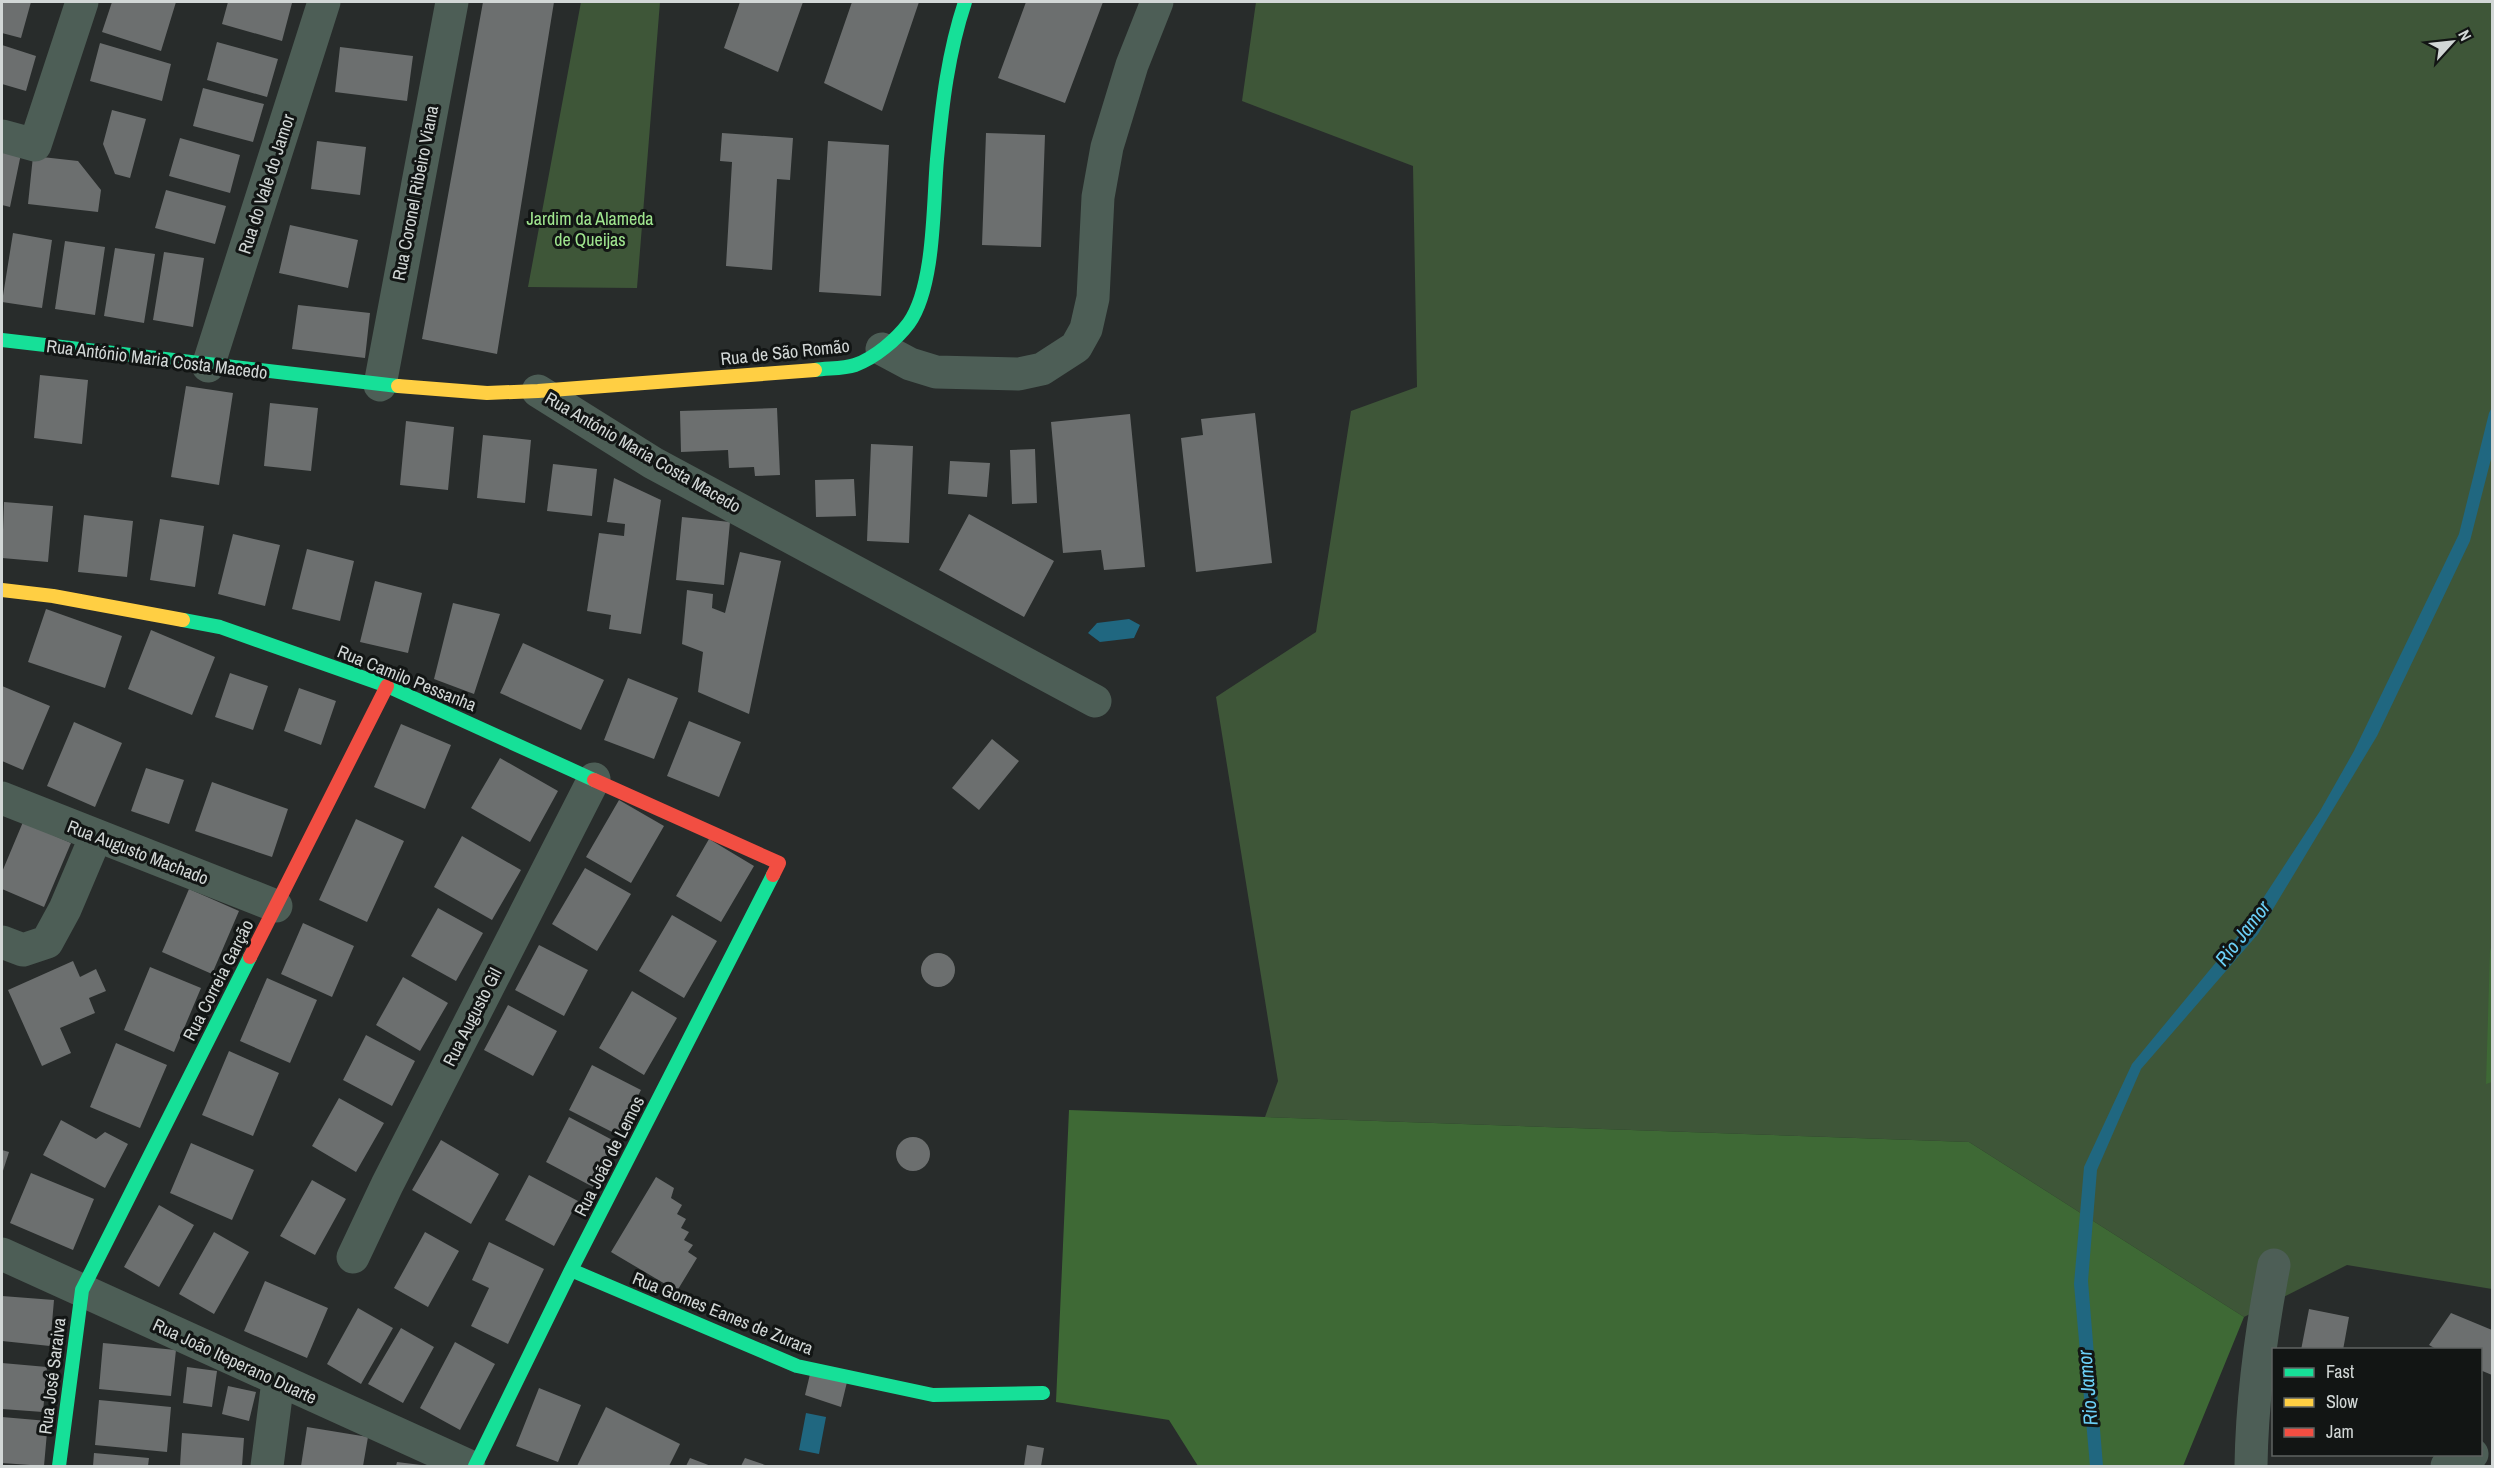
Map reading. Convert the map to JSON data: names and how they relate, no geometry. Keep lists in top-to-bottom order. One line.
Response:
{"streets":{"street":["Rua do Vale do Jamor","Rua Coronel Ribeiro Viana","Rua de São Romão","Rua António Maria Costa Macedo","Rua Camilo Pessanha","Rua Augusto Machado","Rua Correia Garção","Rua Augusto Gil","Rua João de Lemos","Rua Gomes Eanes de Zurara","Rua João Iteperano Duarte","Rua José Saraiva"]},"crossings":[["Rua do Vale do Jamor","Rua António Maria Costa Macedo"],["Rua Coronel Ribeiro Viana","Rua António Maria Costa Macedo"],["Rua de São Romão","Rua António Maria Costa Macedo"],["Rua Camilo Pessanha","Rua Correia Garção"],["Rua Camilo Pessanha","Rua Augusto Gil"],["Rua Camilo Pessanha","Rua João de Lemos"],["Rua Augusto Machado","Rua Correia Garção"],["Rua Correia Garção","Rua João Iteperano Duarte"],["Rua Correia Garção","Rua José Saraiva"],["Rua João de Lemos","Rua Gomes Eanes de Zurara"],["Rua João Iteperano Duarte","Rua José Saraiva"]],"water":["Rio Jamor"],"parks":["Jardim da Alameda de Queijas"],"legend":["Fast","Slow","Jam"],"north":"top right"}
